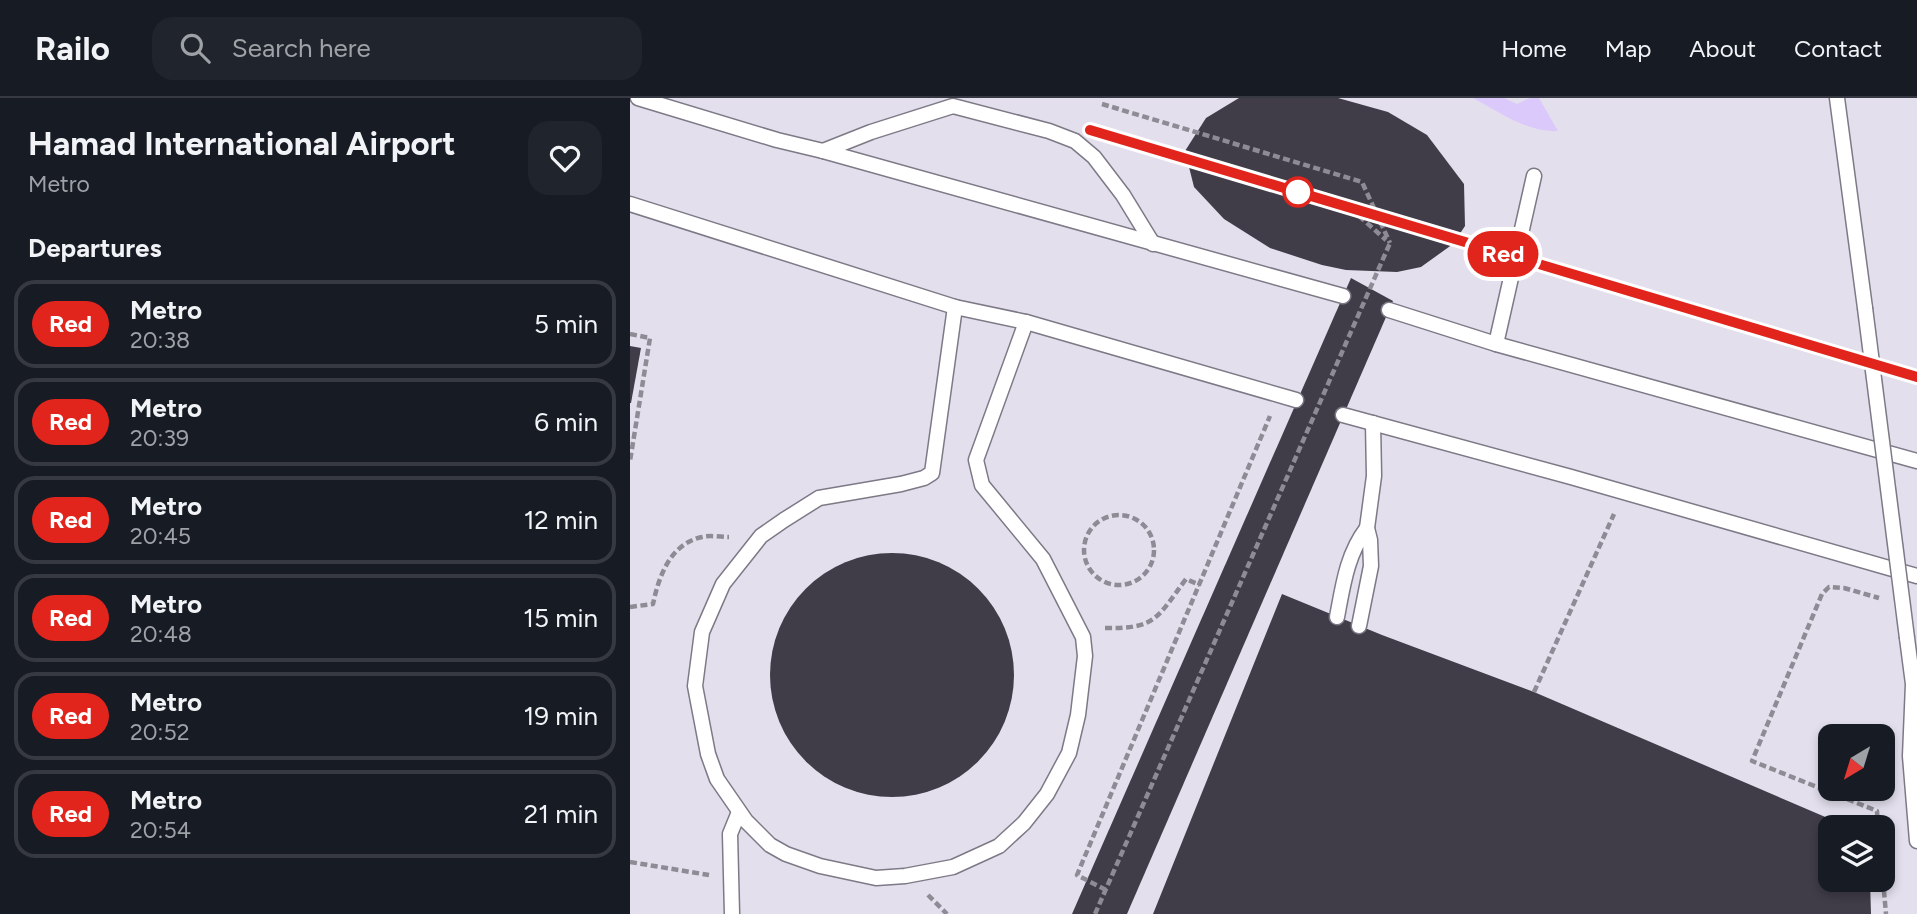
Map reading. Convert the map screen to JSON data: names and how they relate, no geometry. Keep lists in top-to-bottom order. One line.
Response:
{"lines":["metro line Red"],"north":"bottom left","page":{"header":"Railo","search":"Search here","nav":["Home","Map","About","Contact"],"heading":[["Hamad International Airport","Metro"],"Departures"],"on_map":"Red","list":[{"mark":"Red","name":"Metro","note":"20:38","value":"5 min"},{"mark":"Red","name":"Metro","note":"20:39","value":"6 min"},{"mark":"Red","name":"Metro","note":"20:45","value":"12 min"},{"mark":"Red","name":"Metro","note":"20:48","value":"15 min"},{"mark":"Red","name":"Metro","note":"20:52","value":"19 min"},{"mark":"Red","name":"Metro","note":"20:54","value":"21 min"}]}}
